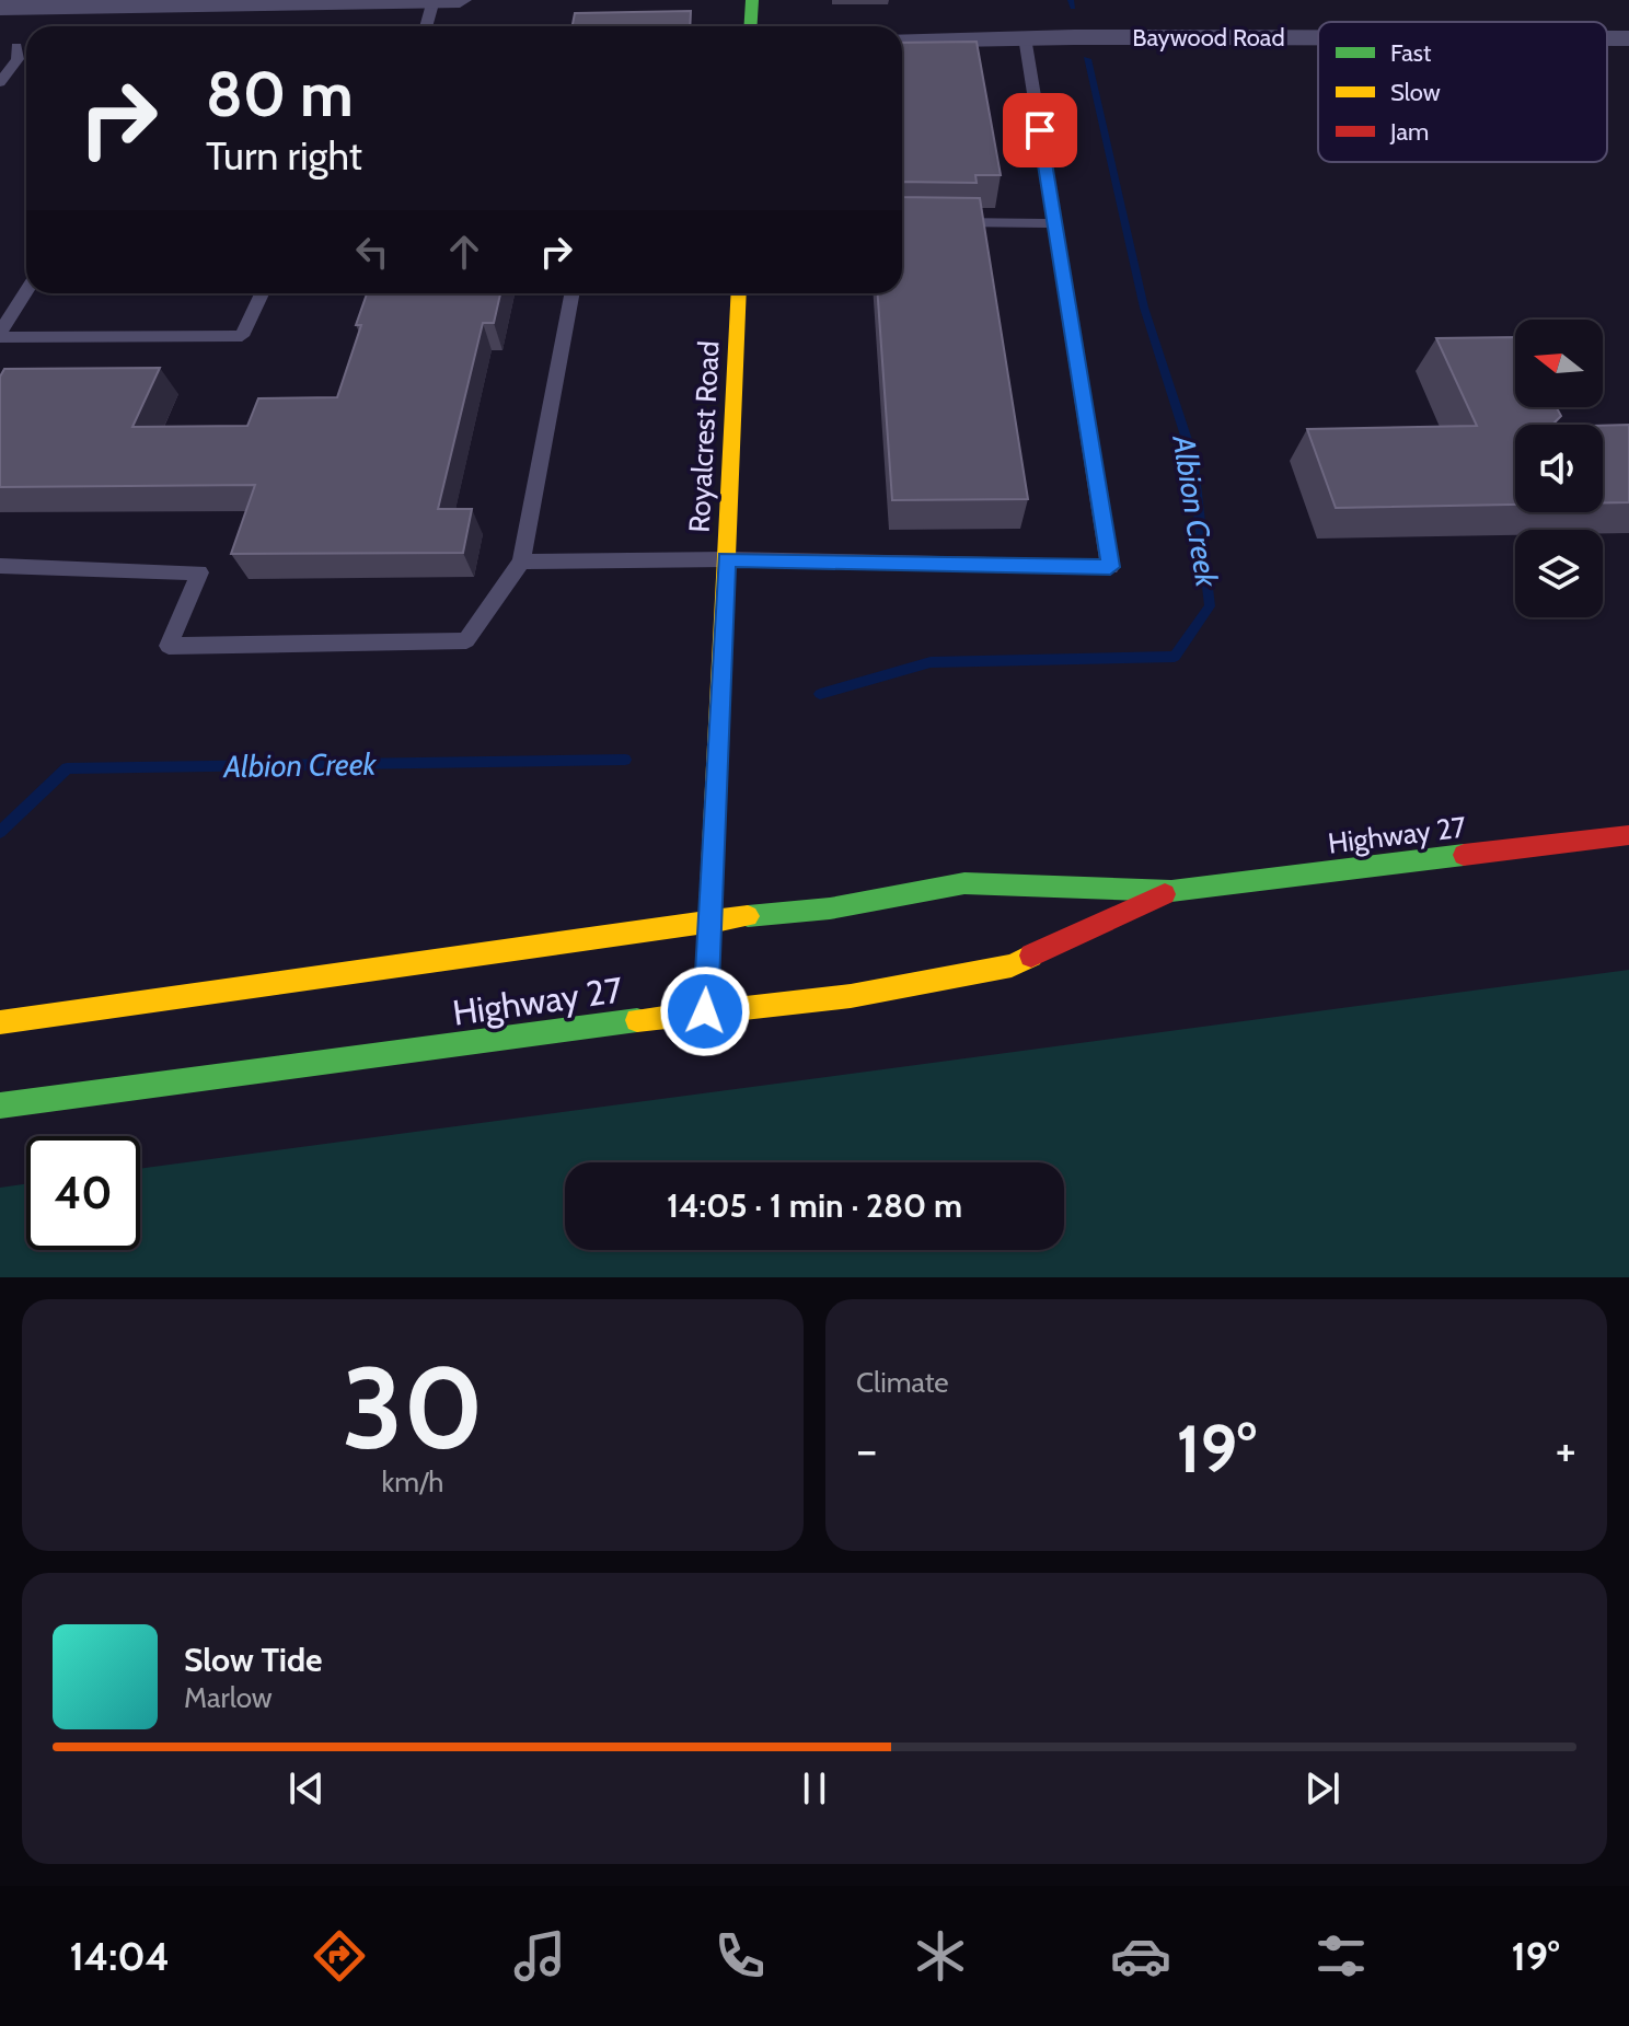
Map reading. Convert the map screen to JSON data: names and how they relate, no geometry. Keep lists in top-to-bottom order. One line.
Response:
{"streets":{"main road":["Royalcrest Road","Highway 27"],"street":["Baywood Road"]},"crossings":[["Royalcrest Road","Highway 27"]],"water":["Albion Creek"],"legend":["Fast","Slow","Jam"],"north":"left","page":{"turn":["80 m","Turn right"],"limit":"40","trip":"14:05 · 1 min · 280 m","tile":[["30","km/h"],"Climate"],"heat":["−","19°","+"],"song":["Slow Tide","Marlow"],"tabs":["14:04","19°"]}}
